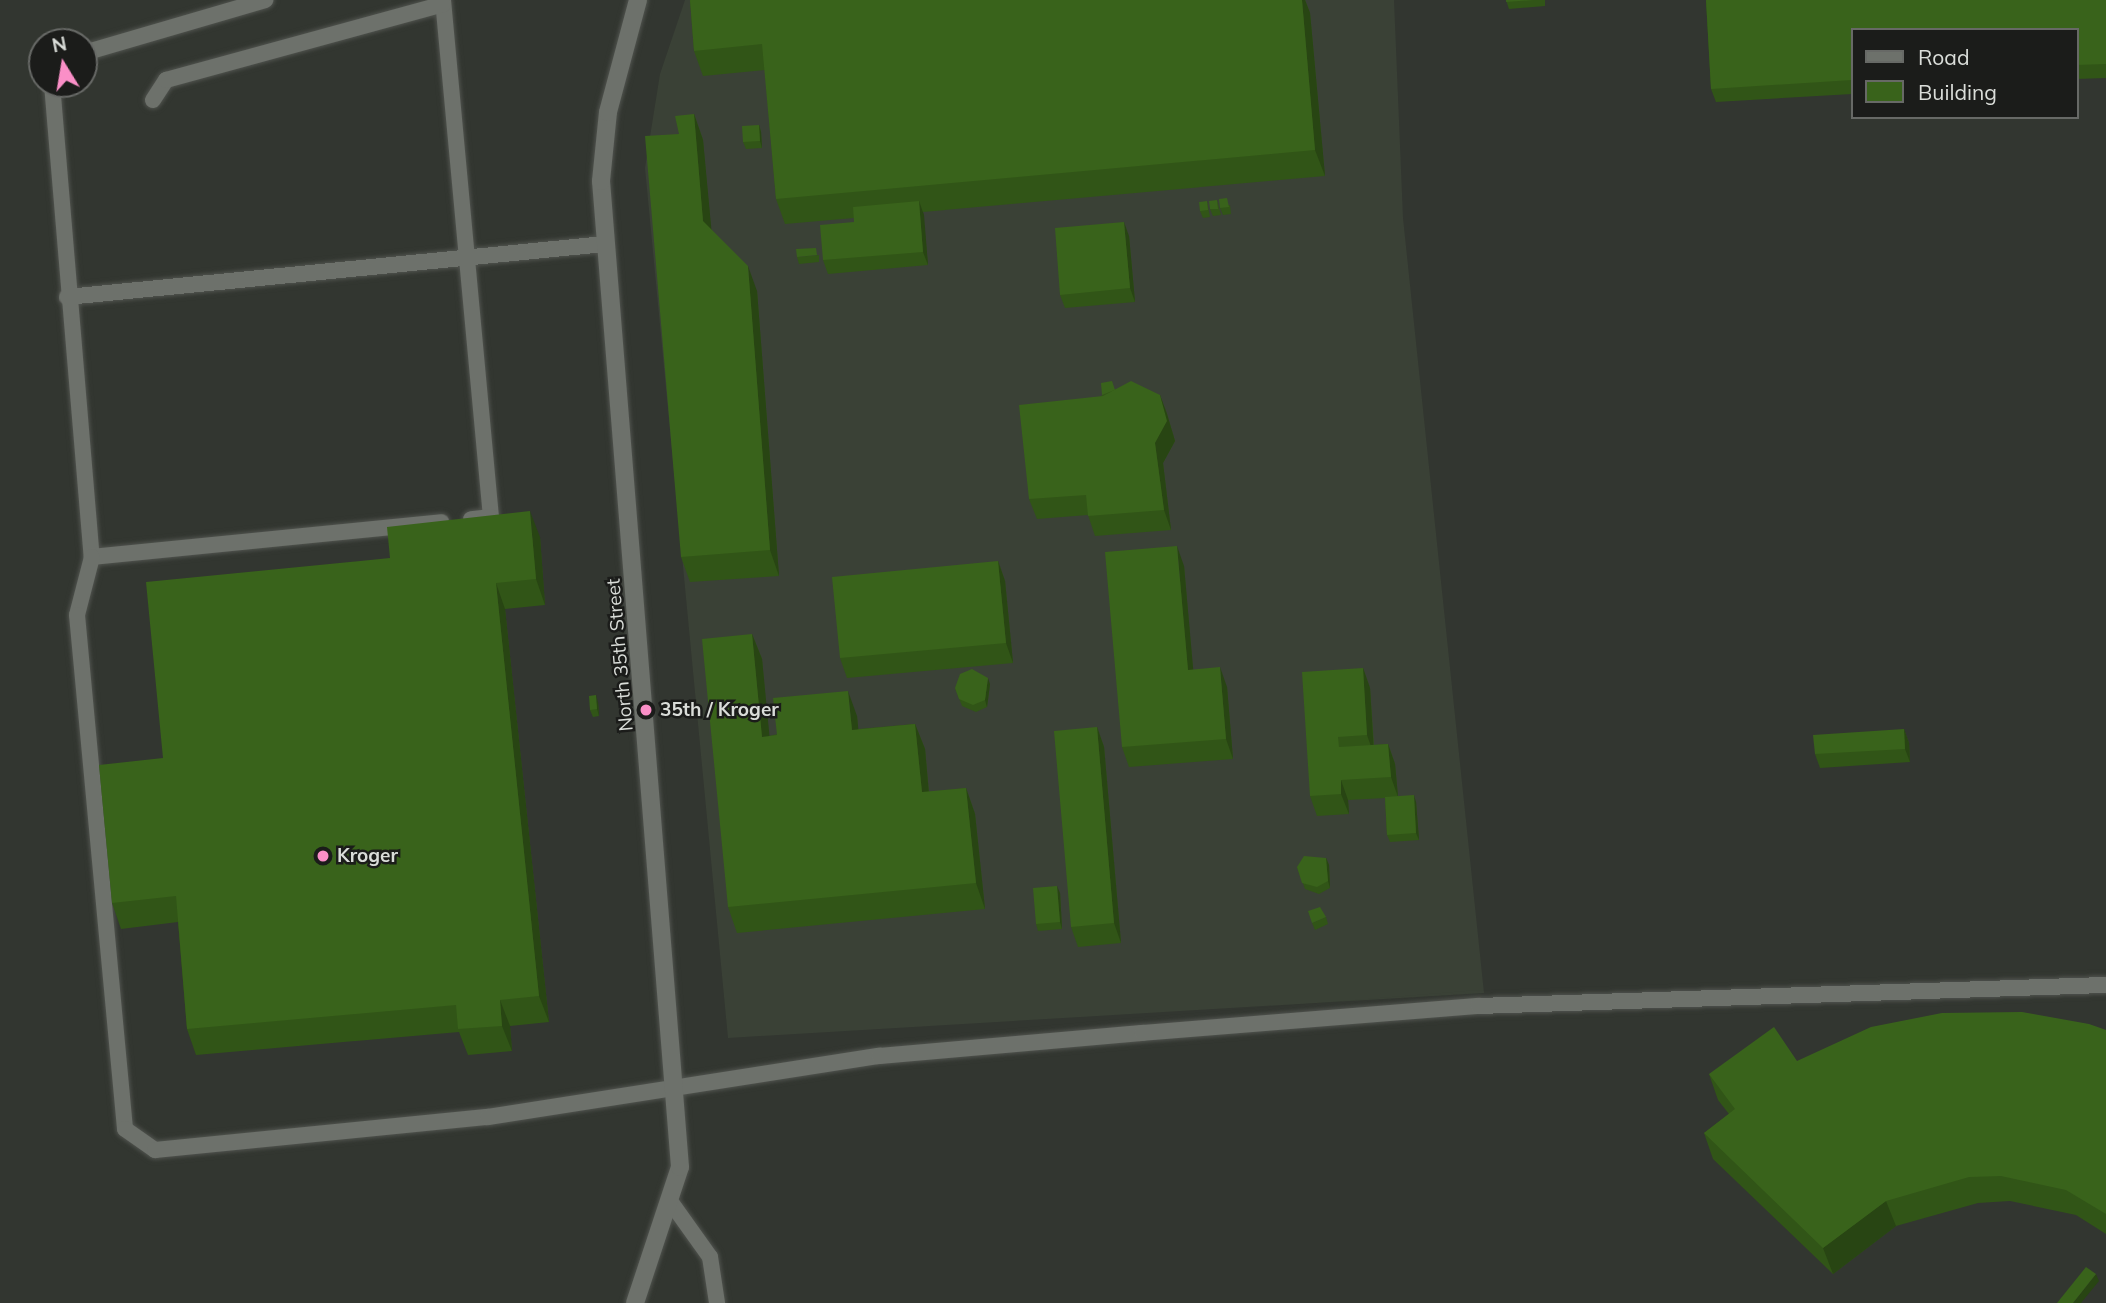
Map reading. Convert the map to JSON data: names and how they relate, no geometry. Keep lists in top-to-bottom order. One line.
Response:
{"streets":{"street":["North 35th Street"]},"places":["35th / Kroger","Kroger"],"legend":["Road","Building"],"north":"top"}
